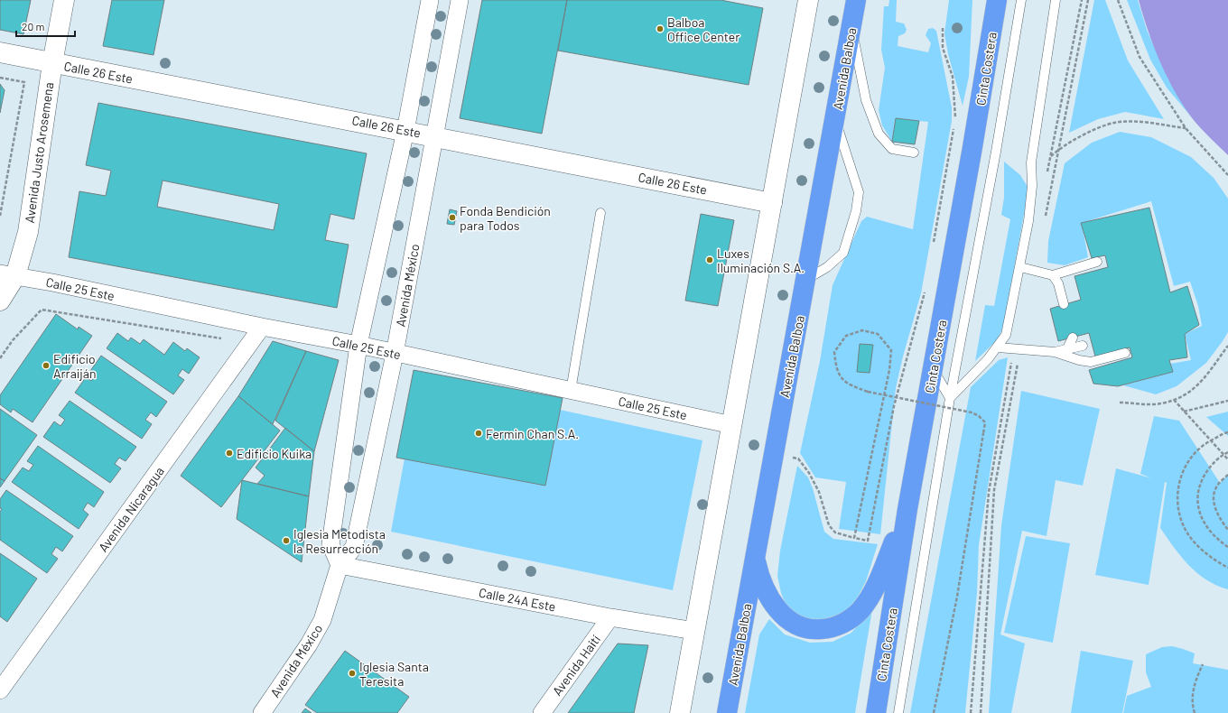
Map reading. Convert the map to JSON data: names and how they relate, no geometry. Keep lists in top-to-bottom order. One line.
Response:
{"streets":{"highway":["Avenida Balboa","Cinta Costera"],"street":["Calle 26 Este","Avenida Justo Arosemena","Avenida México","Calle 25 Este","Avenida Nicaragua","Calle 24A Este","Avenida Haití"]},"crossings":[["Calle 26 Este","Avenida Justo Arosemena"],["Calle 26 Este","Avenida México"],["Avenida Justo Arosemena","Calle 25 Este"],["Avenida México","Calle 25 Este"],["Avenida México","Calle 24A Este"],["Calle 25 Este","Avenida Nicaragua"],["Calle 24A Este","Avenida Haití"]],"places":["Balboa Office Center","Fonda Bendición para Todos","Luxes Iluminación S.A.","Edificio Arraiján","Fermin Chan S.A.","Edificio Kuika","Iglesia Metodista la Resurrección","Iglesia Santa Teresita"],"scale_bar":"20 m"}
